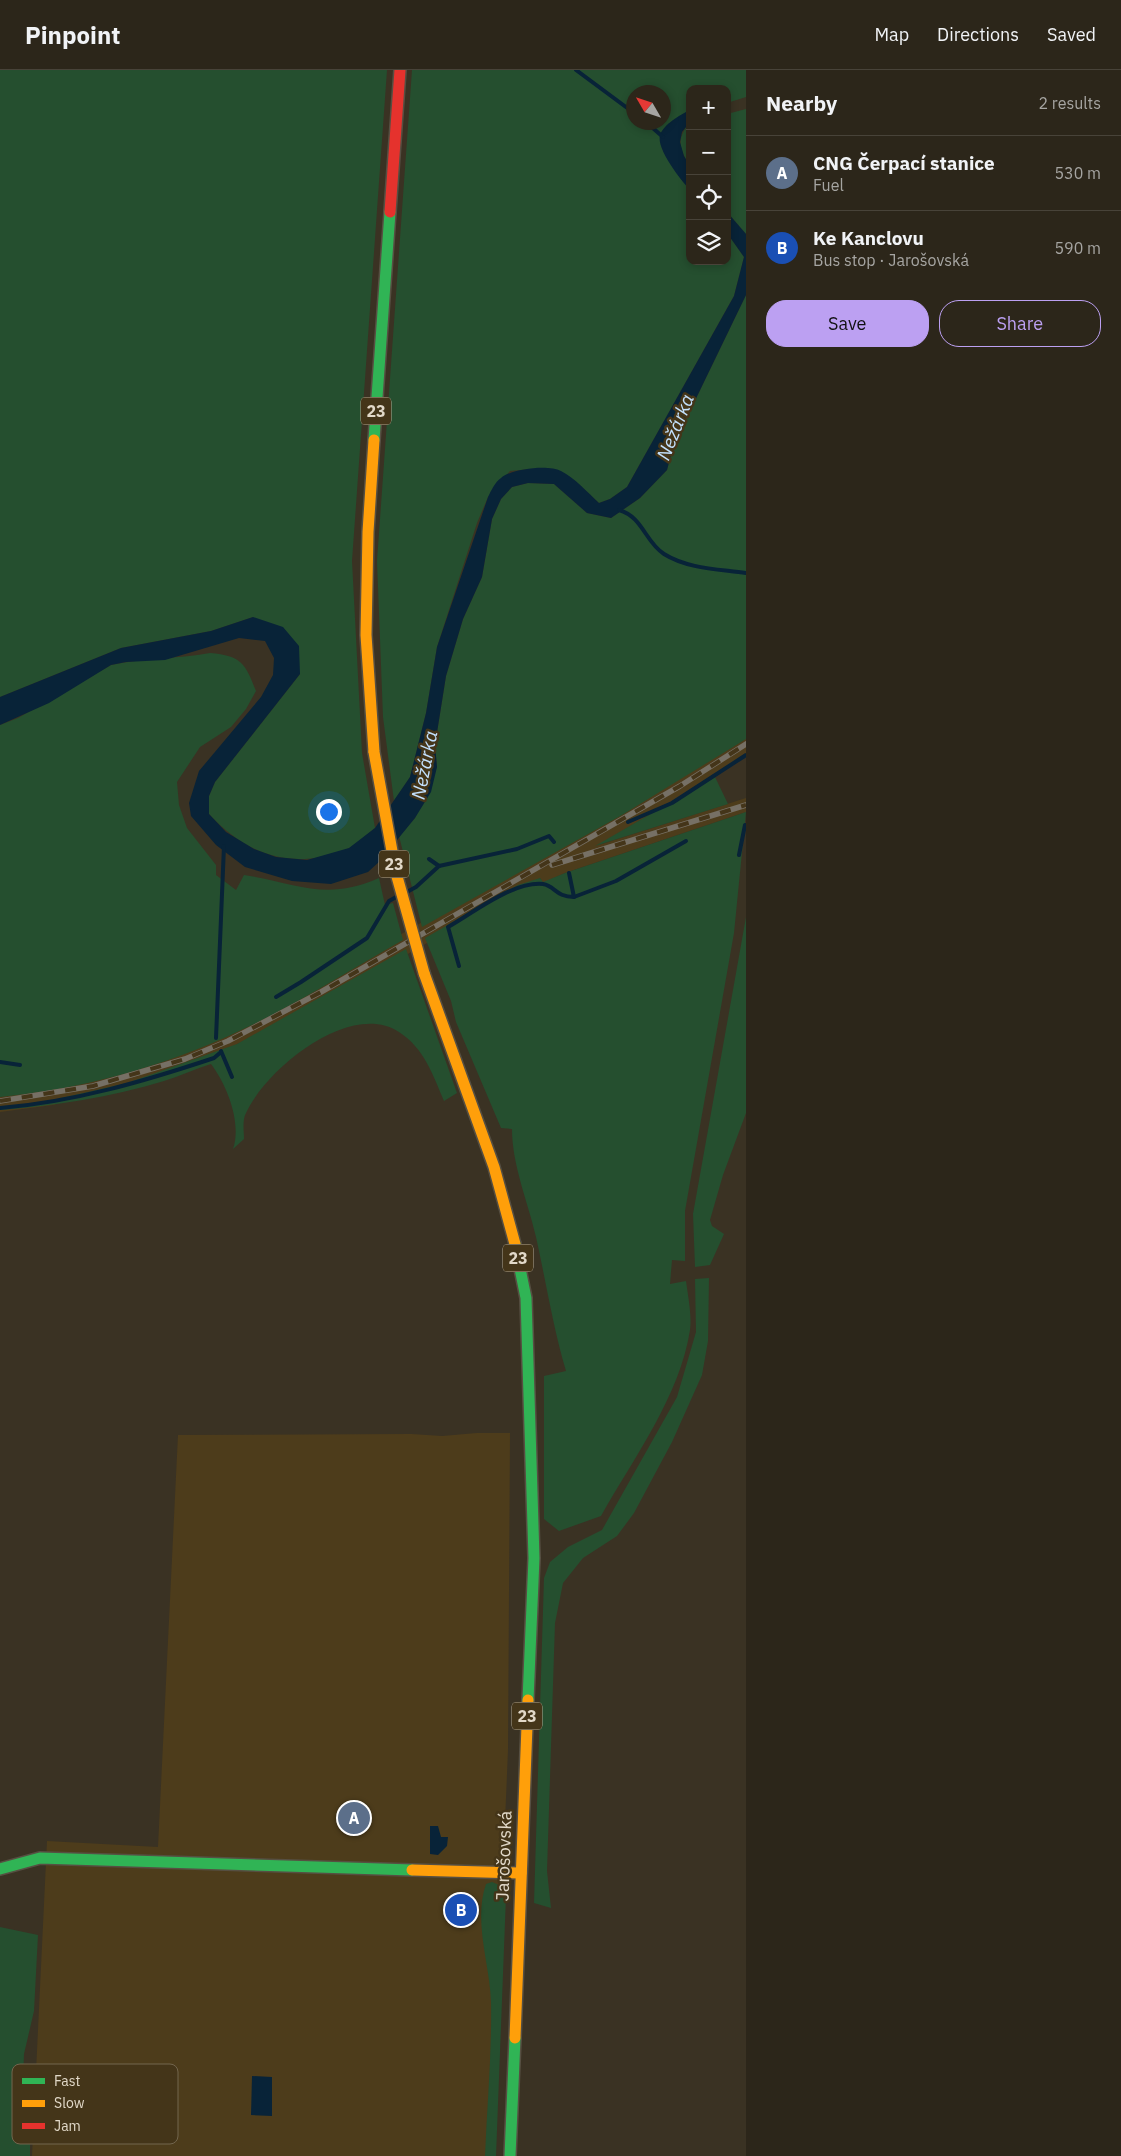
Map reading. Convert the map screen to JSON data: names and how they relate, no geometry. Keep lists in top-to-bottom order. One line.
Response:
{"streets":{"main road":["23","Jarošovská"]},"water":["Nežárka"],"legend":["Fast","Slow","Jam"],"north":"top left","page":{"header":"Pinpoint","nav":["Map","Directions","Saved"],"heading":["Nearby","2 results"],"map_buttons":["+","−"],"list":[{"mark":"A","name":"CNG Čerpací stanice","note":"Fuel","value":"530 m"},{"mark":"B","name":"Ke Kanclovu","note":"Bus stop · Jarošovská","value":"590 m"}],"buttons":["Save","Share"],"pins":["A","B"]}}
